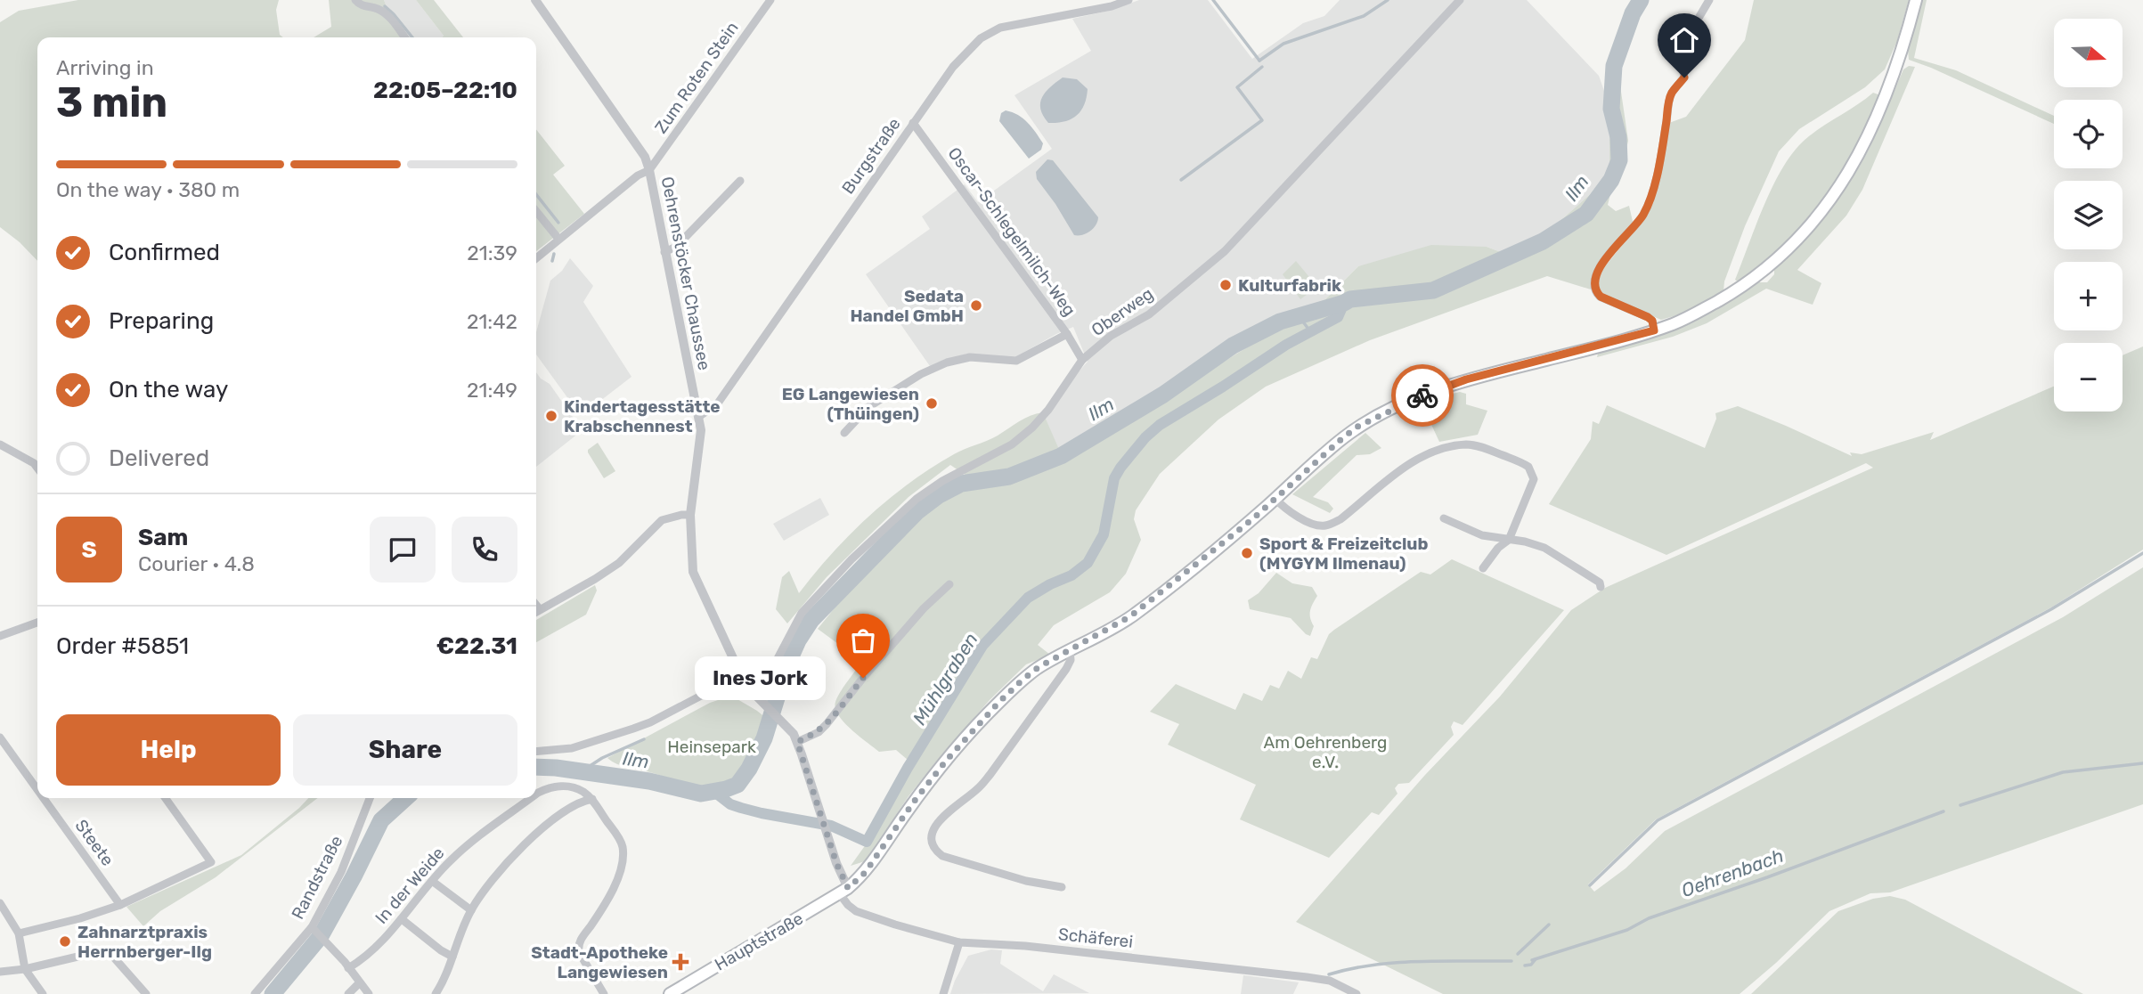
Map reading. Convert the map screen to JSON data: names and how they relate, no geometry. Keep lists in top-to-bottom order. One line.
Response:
{"streets":{"main road":["Hauptstraße"],"street":["Zum Roten Stein","Burgstraße","Oscar-Schlegelmilch-Weg","Oehrenstöcker Chaussee","Oberweg","Steete","Randstraße","In der Weide","Schäferei"]},"crossings":[["Zum Roten Stein","Oehrenstöcker Chaussee"],["Burgstraße","Oscar-Schlegelmilch-Weg"],["Burgstraße","Oehrenstöcker Chaussee"],["Oscar-Schlegelmilch-Weg","Oberweg"],["Oehrenstöcker Chaussee","Oberweg"],["Oehrenstöcker Chaussee","Schäferei"],["Oehrenstöcker Chaussee","Hauptstraße"],["Schäferei","Hauptstraße"]],"water":["Ilm","Mühlgraben","Oehrenbach"],"parks":["Am Oehrenberg e.V.","Heinsepark"],"places":{"other":["Kulturfabrik","Sedata Handel GmbH","EG Langewiesen (Thüingen)","Kindertagesstätte Krabschennest","Sport & Freizeitclub (MYGYM Ilmenau)","Ines Jork","Zahnarztpraxis Herrnberger-Ilg"],"health":["Stadt-Apotheke Langewiesen"]},"north":"right","page":{"map_buttons":["+","−"],"heading":["3 min","Arriving in","22:05–22:10"],"panel":["Sam","Courier · 4.8","Order #5851","€22.31"],"bar":"On the way · 380 m","list":[["Confirmed","21:39"],["Preparing","21:42"],["On the way","21:49"],"Delivered"],"round":"S","bubble":"Ines Jork","buttons":["Help","Share"]}}
